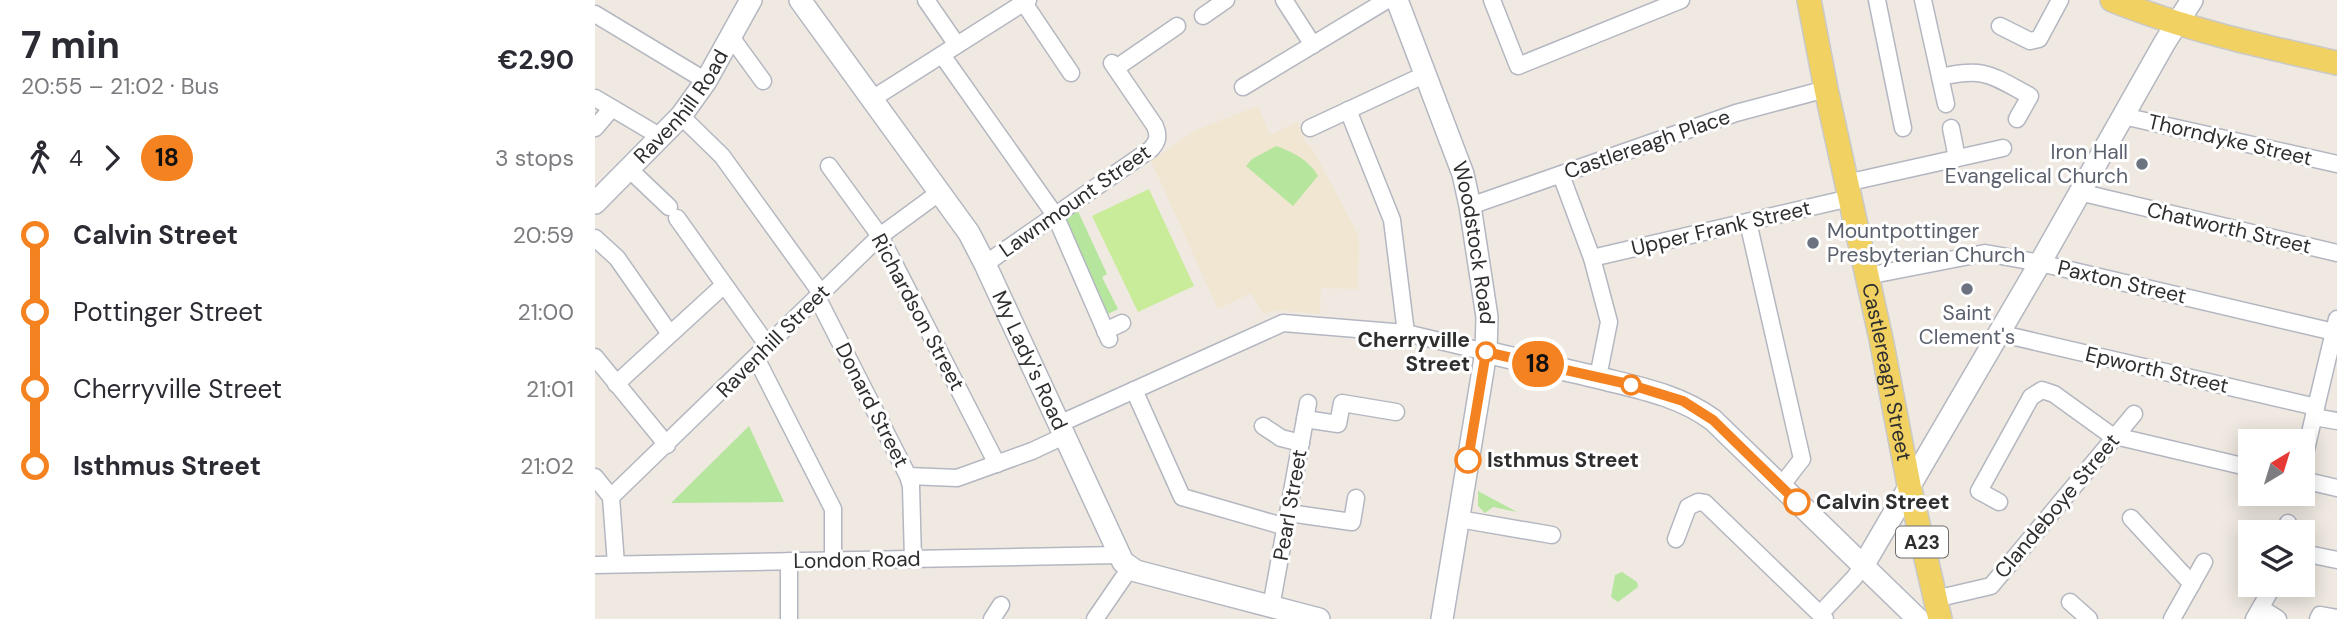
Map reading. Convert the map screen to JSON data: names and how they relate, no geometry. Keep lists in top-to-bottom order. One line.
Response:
{"streets":{"main road":["Castlereagh Street","A23"],"street":["Ravenhill Road","Thorndyke Street","Castlereagh Place","Lawnmount Street","Upper Frank Street","Chatworth Street","Woodstock Road","Paxton Street","Richardson Street","Ravenhill Street","My Lady's Road","Epworth Street","Donard Street","Pearl Street","Clandeboye Street","London Road"]},"crossings":[["Ravenhill Road","Donard Street"],["Castlereagh Place","Woodstock Road"],["Castlereagh Place","Castlereagh Street"],["Lawnmount Street","My Lady's Road"],["Upper Frank Street","Castlereagh Street"],["Paxton Street","Castlereagh Street"],["Richardson Street","Ravenhill Street"],["Ravenhill Street","My Lady's Road"],["Ravenhill Street","Donard Street"],["My Lady's Road","London Road"],["Castlereagh Street","Clandeboye Street"],["Donard Street","London Road"]],"places":["Iron Hall Evangelical Church","Mountpottinger Presbyterian Church","Saint Clement's","Cherryville Street","Isthmus Street","Calvin Street"],"lines":["bus line 18"],"north":"top right","page":{"heading":["7 min","20:55 – 21:02 · Bus","€2.90"],"on_map":"18","legs":["4","18","3 stops"],"list":[{"name":"Calvin Street","value":"20:59"},{"name":"Pottinger Street","value":"21:00"},{"name":"Cherryville Street","value":"21:01"},{"name":"Isthmus Street","value":"21:02"}]}}
